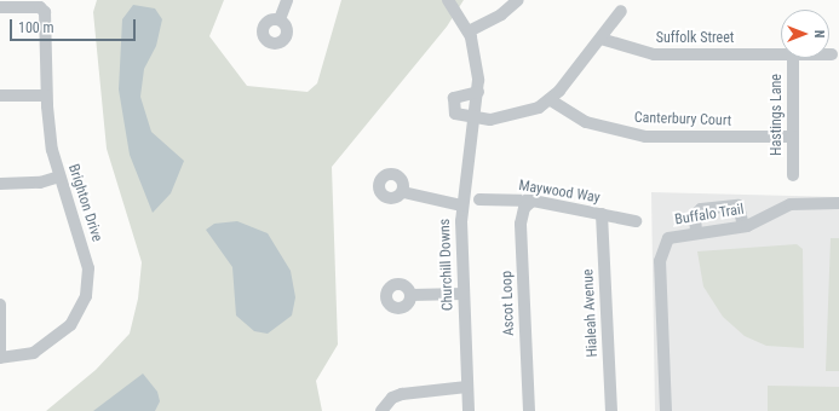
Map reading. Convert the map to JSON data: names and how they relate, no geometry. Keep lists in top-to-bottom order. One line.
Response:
{"streets":{"street":["Suffolk Street","Hastings Lane","Canterbury Court","Maywood Way","Brighton Drive","Buffalo Trail","Churchill Downs","Ascot Loop","Hialeah Avenue"]},"crossings":[["Hastings Lane","Canterbury Court"],["Maywood Way","Ascot Loop"],["Maywood Way","Hialeah Avenue"]],"scale_bar":"100 m","north":"right"}
